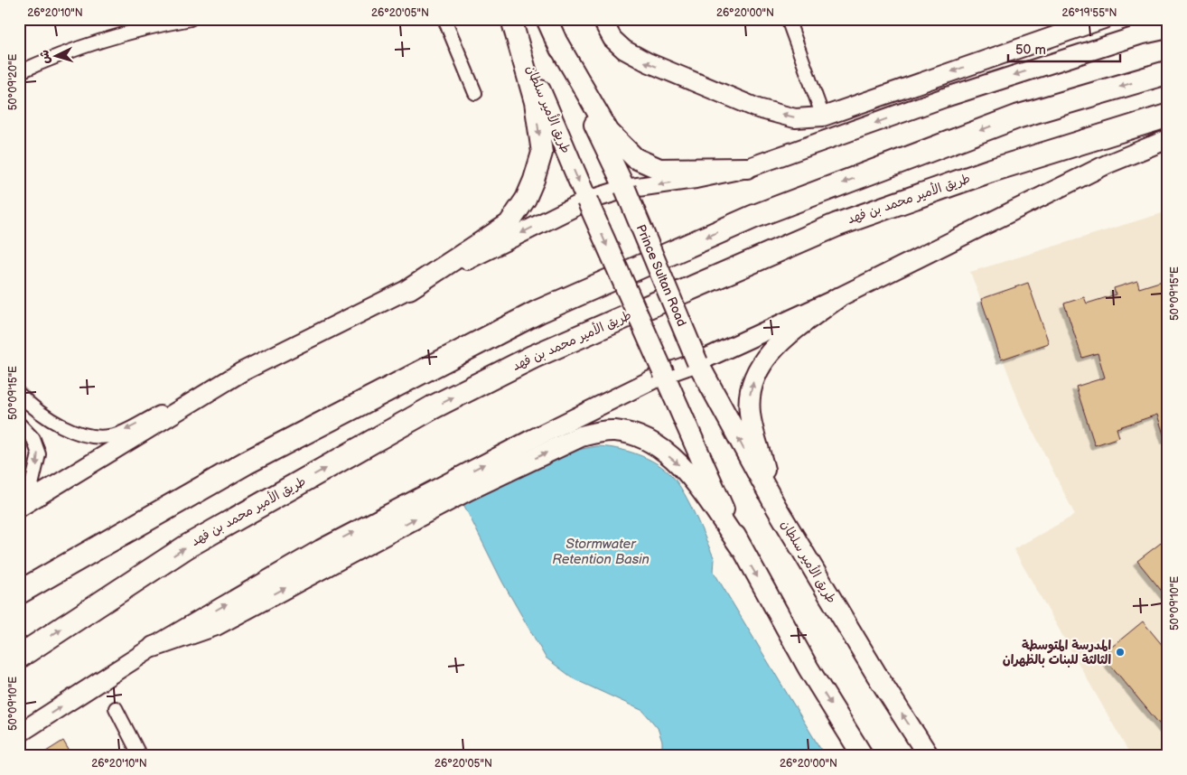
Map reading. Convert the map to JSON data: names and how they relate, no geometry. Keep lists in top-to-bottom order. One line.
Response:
{"streets":{"highway":["طريق الأمير محمد بن فهد"],"main road":["طريق الأمير سلطان","Prince Sultan Road"]},"crossings":[["طريق الأمير سلطان","Prince Sultan Road"]],"water":["Stormwater Retention Basin"],"places":["المدرسة المتوسطة الثالثة للبنات بالظهران"],"scale_bar":"50 m","north":"left","coordinates":["26°20'10\"N","26°20'05\"N","26°20'00\"N","26°19'55\"N","50°09'20\"E","50°09'15\"E","50°09'10\"E"]}
